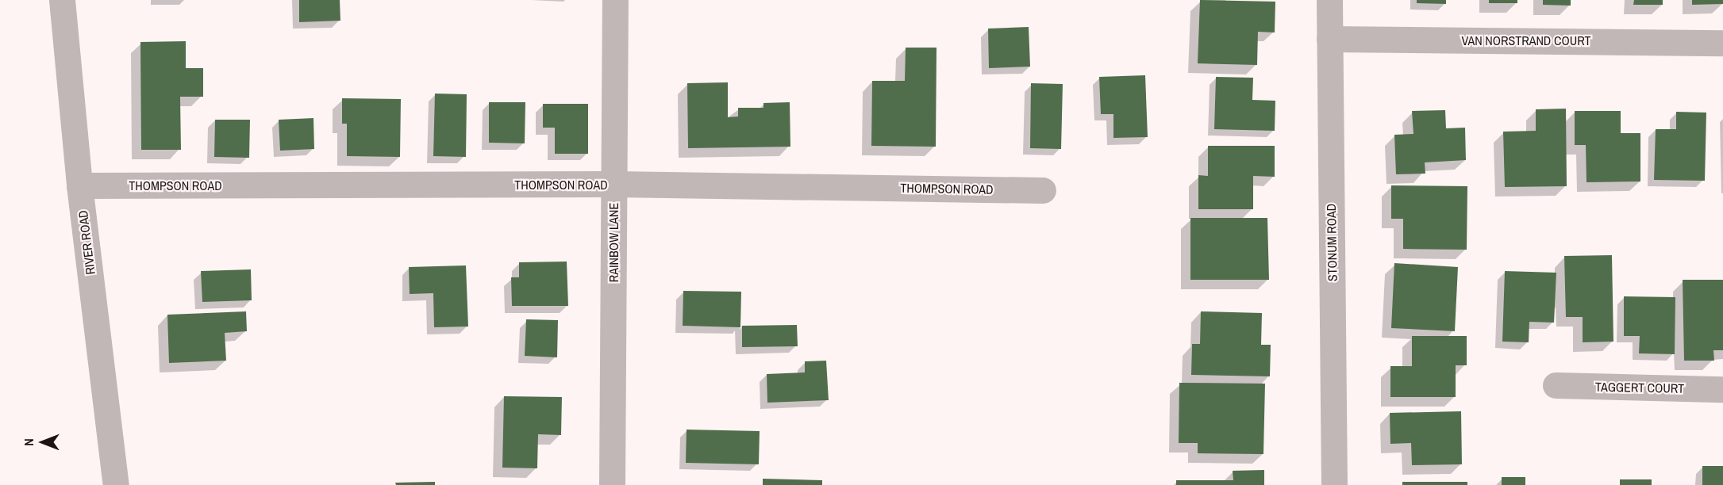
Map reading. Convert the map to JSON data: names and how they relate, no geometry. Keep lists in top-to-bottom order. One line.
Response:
{"streets":{"street":["VAN NORSTRAND COURT","THOMPSON ROAD","RIVER ROAD","RAINBOW LANE","STONUM ROAD","TAGGERT COURT"]},"crossings":[["VAN NORSTRAND COURT","STONUM ROAD"],["THOMPSON ROAD","RIVER ROAD"],["THOMPSON ROAD","RAINBOW LANE"]],"north":"left"}
